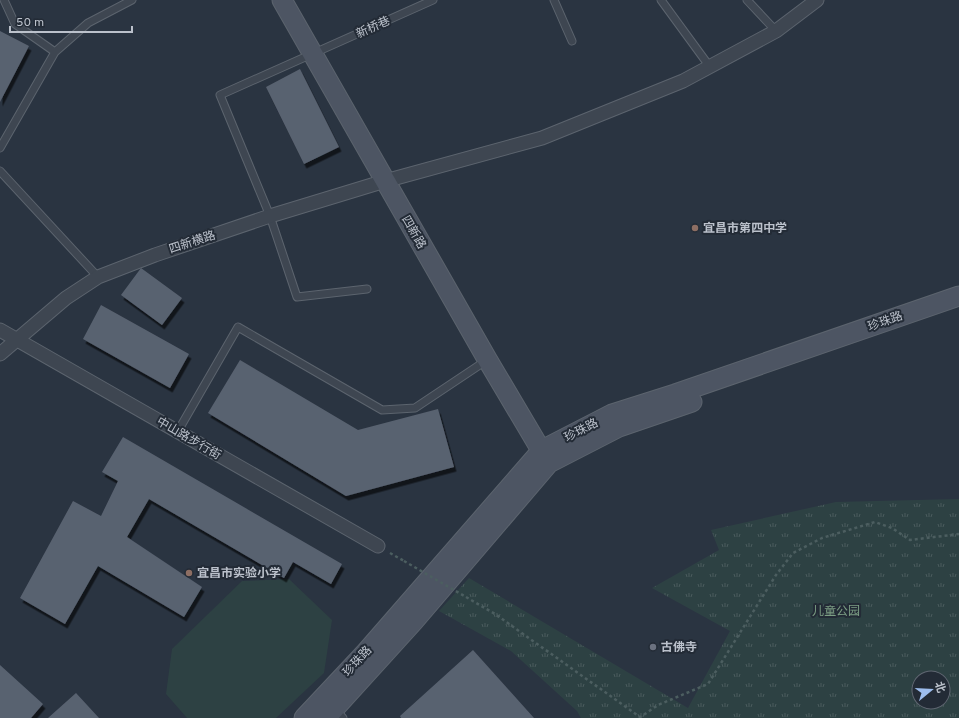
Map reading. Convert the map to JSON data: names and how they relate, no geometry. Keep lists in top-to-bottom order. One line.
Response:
{"streets":{"main road":["四新路","珍珠路"],"street":["四新横路","中山路步行街"],"lane":["新桥巷"]},"crossings":[["新桥巷","四新路"],["新桥巷","四新横路"],["四新路","四新横路"],["四新路","珍珠路"],["四新横路","中山路步行街"]],"parks":["儿童公园"],"places":["宜昌市第四中学","宜昌市实验小学","古佛寺"],"scale_bar":"50 m","north":"right"}
